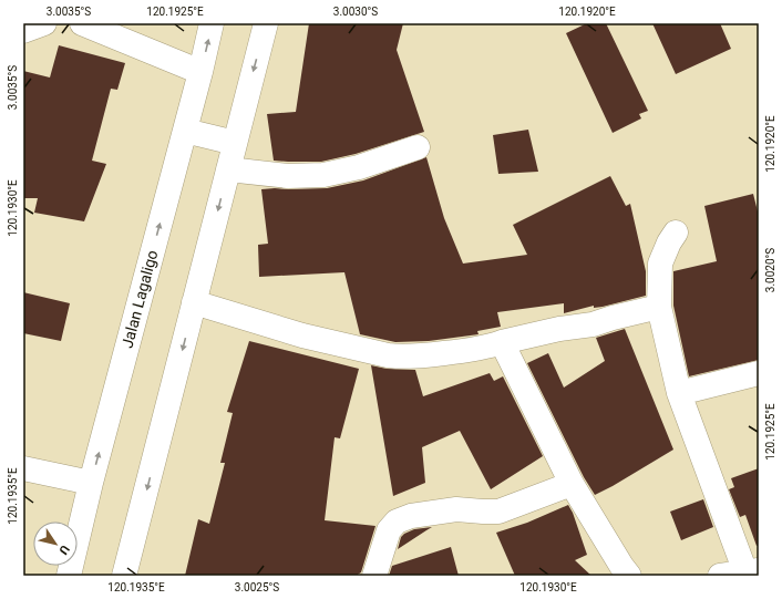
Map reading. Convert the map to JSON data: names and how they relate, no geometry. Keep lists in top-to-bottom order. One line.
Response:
{"streets":{"street":["Jalan Lagaligo"]},"north":"bottom right","coordinates":["3.0035°S","120.1925°E","3.0030°S","120.1920°E","120.1930°E","3.0020°S","120.1935°E","3.0025°S"]}
